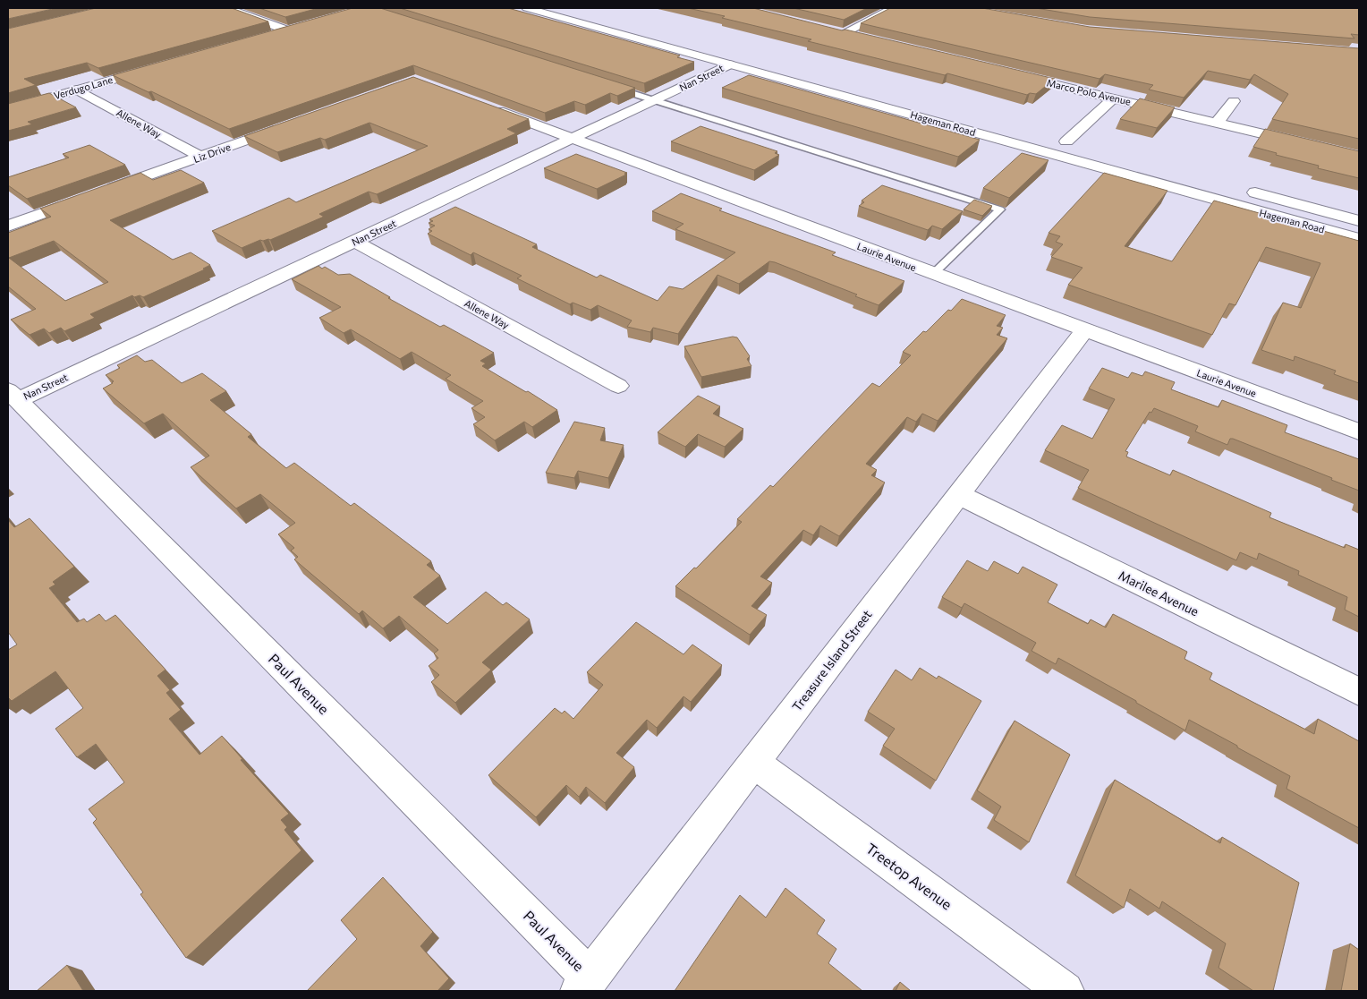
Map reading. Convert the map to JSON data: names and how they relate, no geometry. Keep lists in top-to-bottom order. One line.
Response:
{"streets":{"street":["Nan Street","Verdugo Lane","Marco Polo Avenue","Allene Way","Hageman Road","Liz Drive","Laurie Avenue","Marilee Avenue","Treasure Island Street","Paul Avenue","Treetop Avenue"]},"crossings":[["Nan Street","Allene Way"],["Nan Street","Hageman Road"],["Nan Street","Laurie Avenue"],["Nan Street","Paul Avenue"],["Verdugo Lane","Allene Way"],["Allene Way","Liz Drive"],["Laurie Avenue","Treasure Island Street"],["Marilee Avenue","Treasure Island Street"],["Treasure Island Street","Paul Avenue"],["Treasure Island Street","Treetop Avenue"]]}
